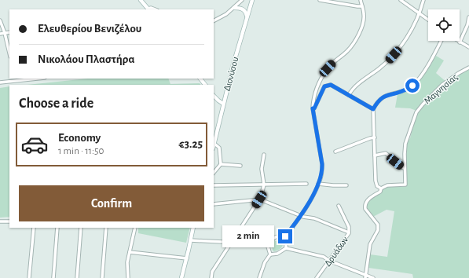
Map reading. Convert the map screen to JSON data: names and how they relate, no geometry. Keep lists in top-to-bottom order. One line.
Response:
{"streets":{"main road":["Διονύσου"],"street":["Μαγνησίας","Δρυάδων"]},"page":{"banner":["Ελευθερίου Βενιζέλου","Νικολάου Πλαστήρα"],"heading":"Choose a ride","list":[{"name":"Economy","note":"1 min · 11:50","value":"€3.25"}],"buttons":"Confirm","bubble":"2 min"}}
